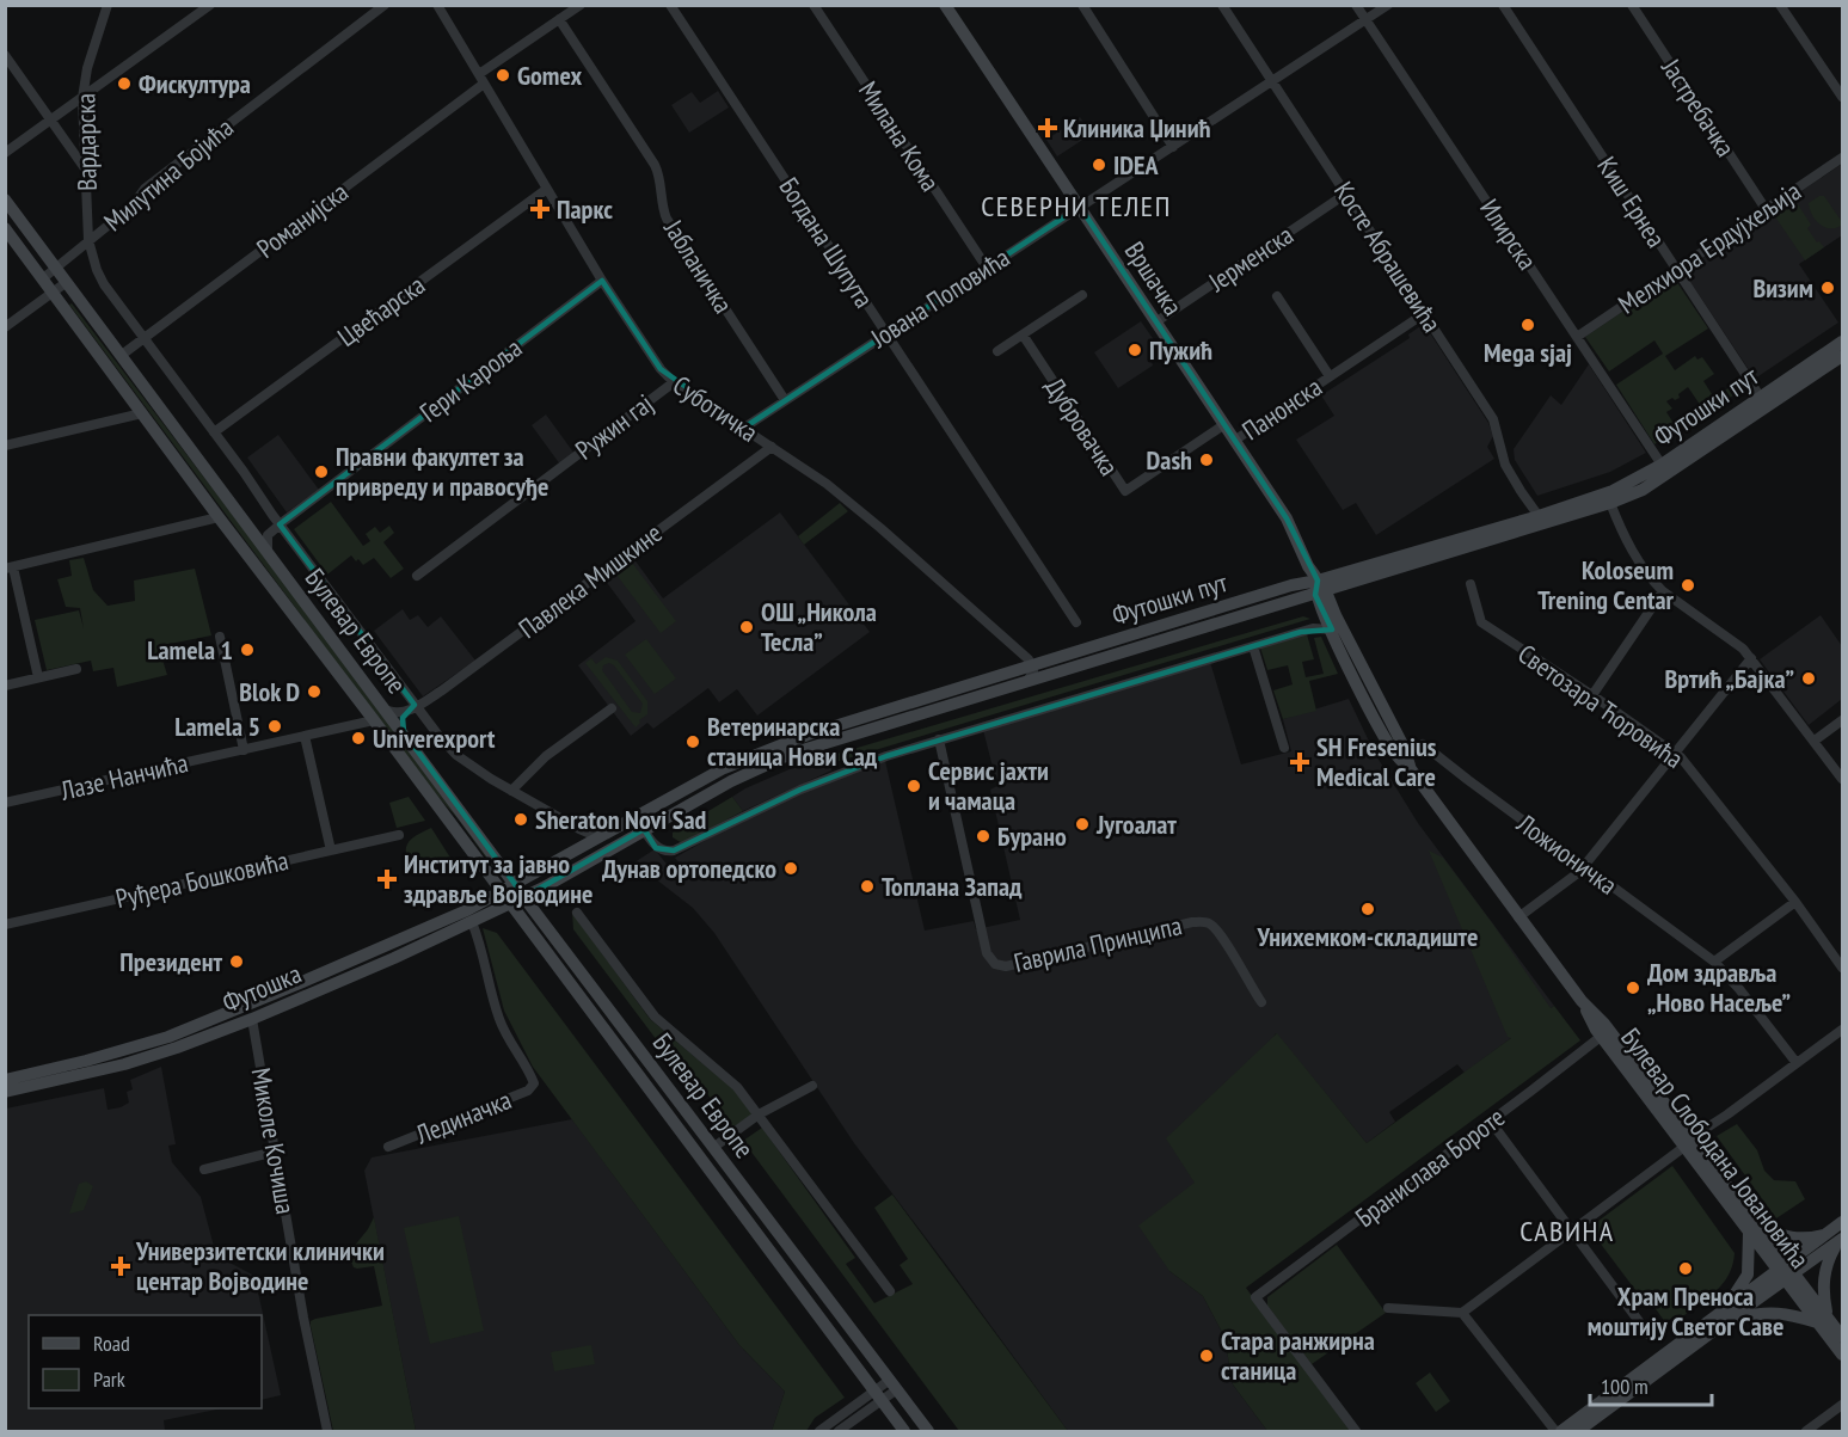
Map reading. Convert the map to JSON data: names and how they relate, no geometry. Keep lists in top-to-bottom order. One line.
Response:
{"streets":{"main road":["Вршачка","Футошки пут","Булевар Европе","Футошка","Булевар Слободана Јовановића"],"street":["Јастребачка","Милана Кома","Вардарска","Милутина Бојића","Киш Ернеа","Романијска","Илирска","Богдана Шупута","Мелхиора Ердујхељија","Косте Абрашевића","Јерменска","Јабланичка","Јована Поповића","Цвећарска","Гери Кароља","Суботичка","Панонска","Ружин гај","Дубровачка","Павлека Мишкине","Светозара Ћоровића","Лазе Нанчића","Ложионичка","Руђера Бошковића","Гаврила Принципа","Лединачка","Миколе Кочиша","Бранислава Бороте"]},"crossings":[["Јастребачка","Мелхиора Ердујхељија"],["Милана Кома","Јована Поповића"],["Вардарска","Милутина Бојића"],["Вардарска","Булевар Европе"],["Милутина Бојића","Булевар Европе"],["Киш Ернеа","Мелхиора Ердујхељија"],["Киш Ернеа","Футошки пут"],["Романијска","Суботичка"],["Романијска","Булевар Европе"],["Илирска","Мелхиора Ердујхељија"],["Илирска","Јована Поповића"],["Илирска","Футошки пут"],["Богдана Шупута","Јована Поповића"],["Косте Абрашевића","Јерменска"],["Косте Абрашевића","Јована Поповића"],["Косте Абрашевића","Футошки пут"],["Косте Абрашевића","Панонска"],["Јерменска","Вршачка"],["Јабланичка","Јована Поповића"],["Вршачка","Јована Поповића"],["Вршачка","Футошки пут"],["Вршачка","Панонска"],["Вршачка","Дубровачка"],["Вршачка","Булевар Слободана Јовановића"],["Јована Поповића","Суботичка"],["Цвећарска","Суботичка"],["Цвећарска","Булевар Европе"],["Гери Кароља","Суботичка"],["Гери Кароља","Булевар Европе"],["Футошки пут","Суботичка"],["Футошки пут","Булевар Европе"],["Футошки пут","Футошка"],["Футошки пут","Булевар Слободана Јовановића"],["Суботичка","Ружин гај"],["Суботичка","Павлека Мишкине"],["Павлека Мишкине","Булевар Европе"],["Булевар Европе","Лазе Нанчића"],["Булевар Европе","Футошка"],["Футошка","Лединачка"],["Футошка","Миколе Кочиша"],["Булевар Слободана Јовановића","Бранислава Бороте"]],"districts":["СЕВЕРНИ ТЕЛЕП","САВИНА"],"places":{"other":["Gomex","Фискултура","IDEA","Визим","Mega sjaj","Пужић","Dash","Правни факултет за привреду и правосуђе","Koloseum Trening Centar","ОШ „Никола Тесла”","Lamela 1","Вртић „Бајка”","Blok D","Lamela 5","Univerexport","Ветеринарска станица Нови Сад","Сервис јахти и чамаца","Sheraton Novi Sad","Југоалат","Бурано","Дунав ортопедско","Топлана Запад","Унихемком-складиште","Президент","Дом здравља „Ново Насеље”","Храм Преноса моштију Светог Саве","Стара ранжирна станица"],"health":["Клиника Џинић","Паркс","SH Fresenius Medical Care","Институт за јавно здравље Војводине","Универзитетски клинички центар Војводине"]},"legend":["Road","Park"],"scale_bar":"100 m"}
